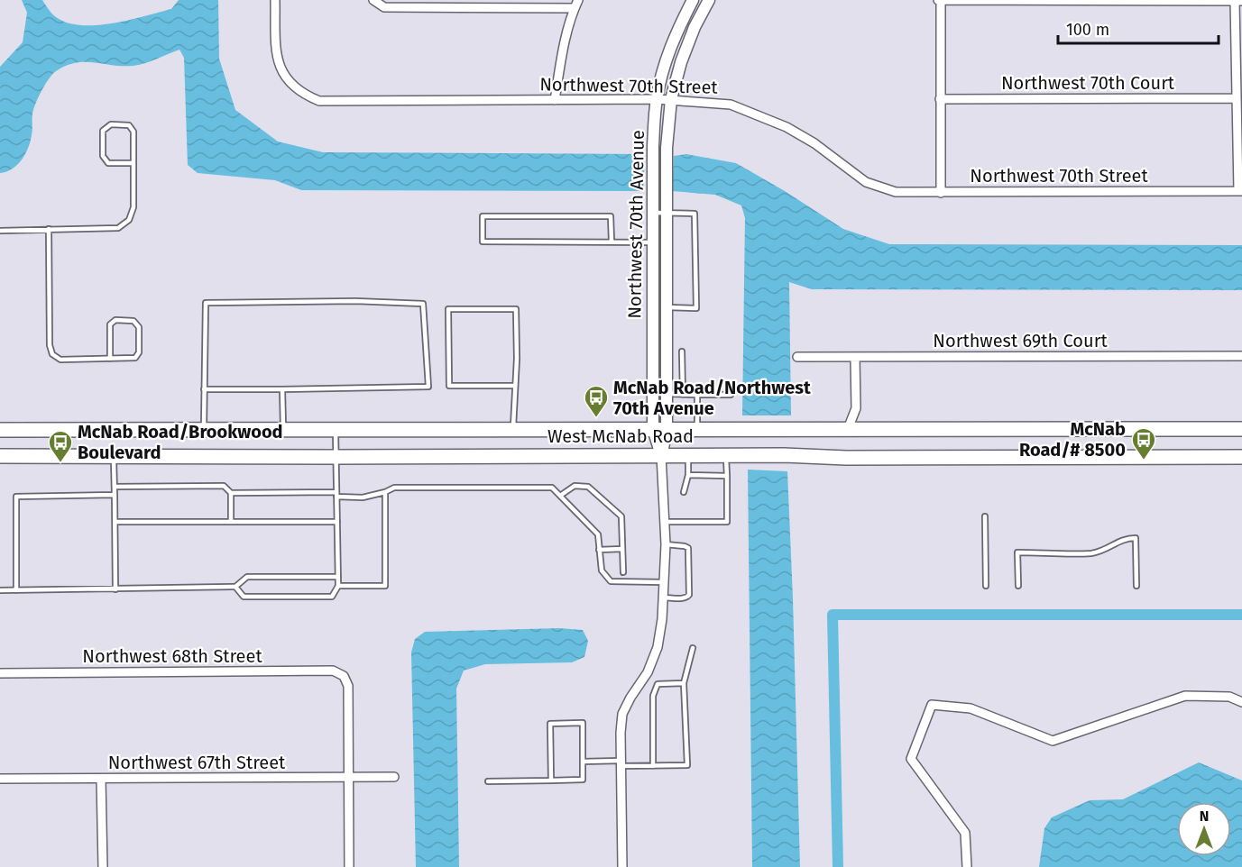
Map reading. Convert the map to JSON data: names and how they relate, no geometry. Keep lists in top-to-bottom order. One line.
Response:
{"streets":{"main road":["West McNab Road"],"street":["Northwest 70th Court","Northwest 70th Street","Northwest 70th Avenue","Northwest 69th Court","Northwest 68th Street","Northwest 67th Street"]},"crossings":[["Northwest 70th Street","Northwest 70th Avenue"],["Northwest 70th Avenue","West McNab Road"],["Northwest 68th Street","Northwest 67th Street"]],"places":{"bus stop":["McNab Road/Northwest 70th Avenue","McNab Road/# 8500","McNab Road/Brookwood Boulevard"]},"scale_bar":"100 m","north":"top"}
